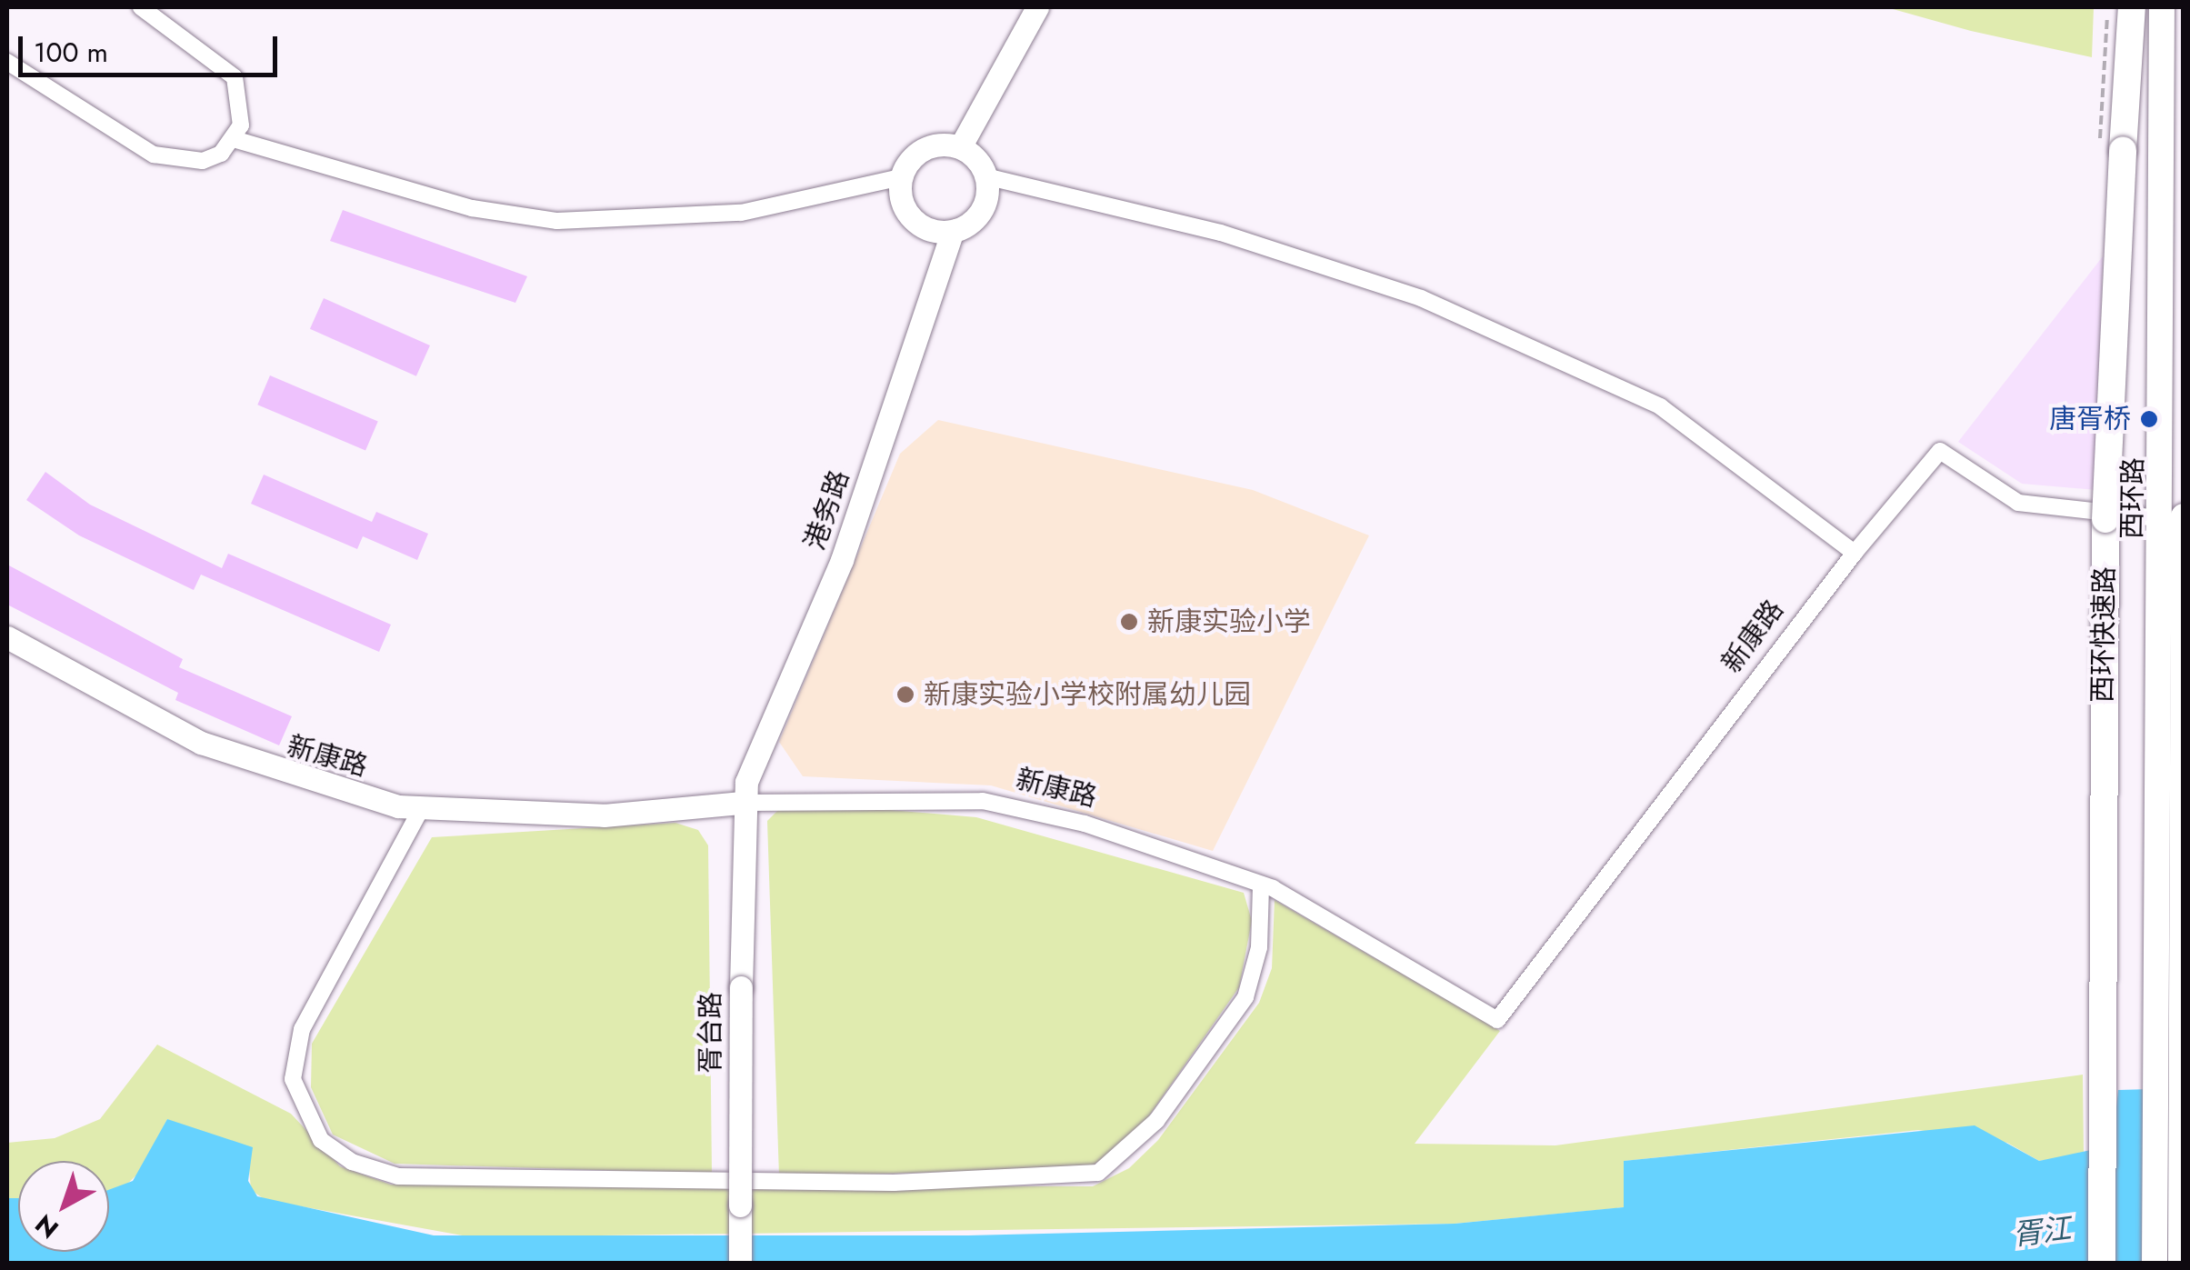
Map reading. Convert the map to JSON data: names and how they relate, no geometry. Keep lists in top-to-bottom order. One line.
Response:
{"streets":{"highway":["西环快速路"],"main road":["西环路"],"street":["港务路","新康路","胥台路"]},"crossings":[["港务路","新康路"],["港务路","胥台路"],["新康路","胥台路"]],"water":["胥江"],"places":["唐胥桥","新康实验小学","新康实验小学校附属幼儿园"],"scale_bar":"100 m","north":"bottom left"}
